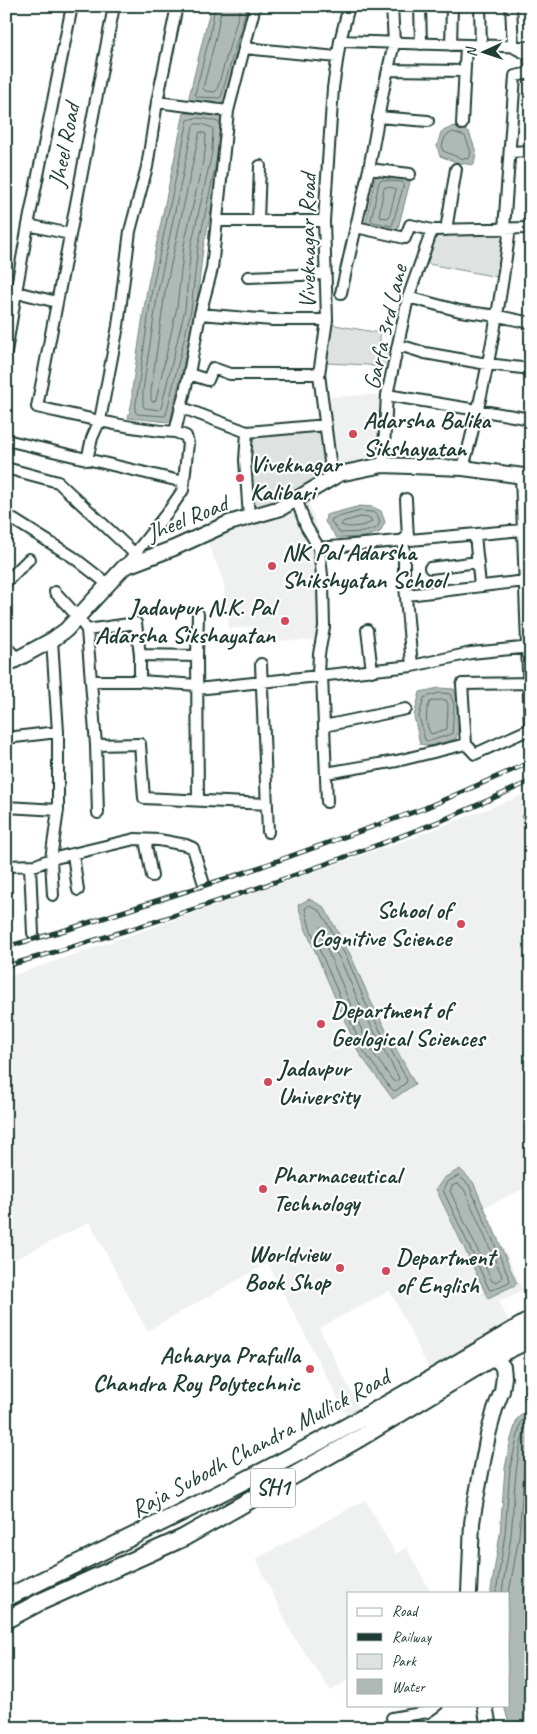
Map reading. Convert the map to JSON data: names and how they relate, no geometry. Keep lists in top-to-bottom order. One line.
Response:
{"streets":{"main road":["Raja Subodh Chandra Mullick Road","SH1"],"street":["Jheel Road","Viveknagar Road","Garfa 3rd Lane"]},"crossings":[["Jheel Road","Viveknagar Road"],["Jheel Road","Garfa 3rd Lane"]],"places":["Adarsha Balika Sikshayatan","Viveknagar Kalibari","NK Pal Adarsha Shikshyatan School","Jadavpur N.K. Pal Adarsha Sikshayatan","School of Cognitive Science","Department of Geological Sciences","Jadavpur University","Pharmaceutical Technology","Worldview Book Shop","Department of English","Acharya Prafulla Chandra Roy Polytechnic"],"legend":["Road","Railway","Park","Water"],"north":"left"}
